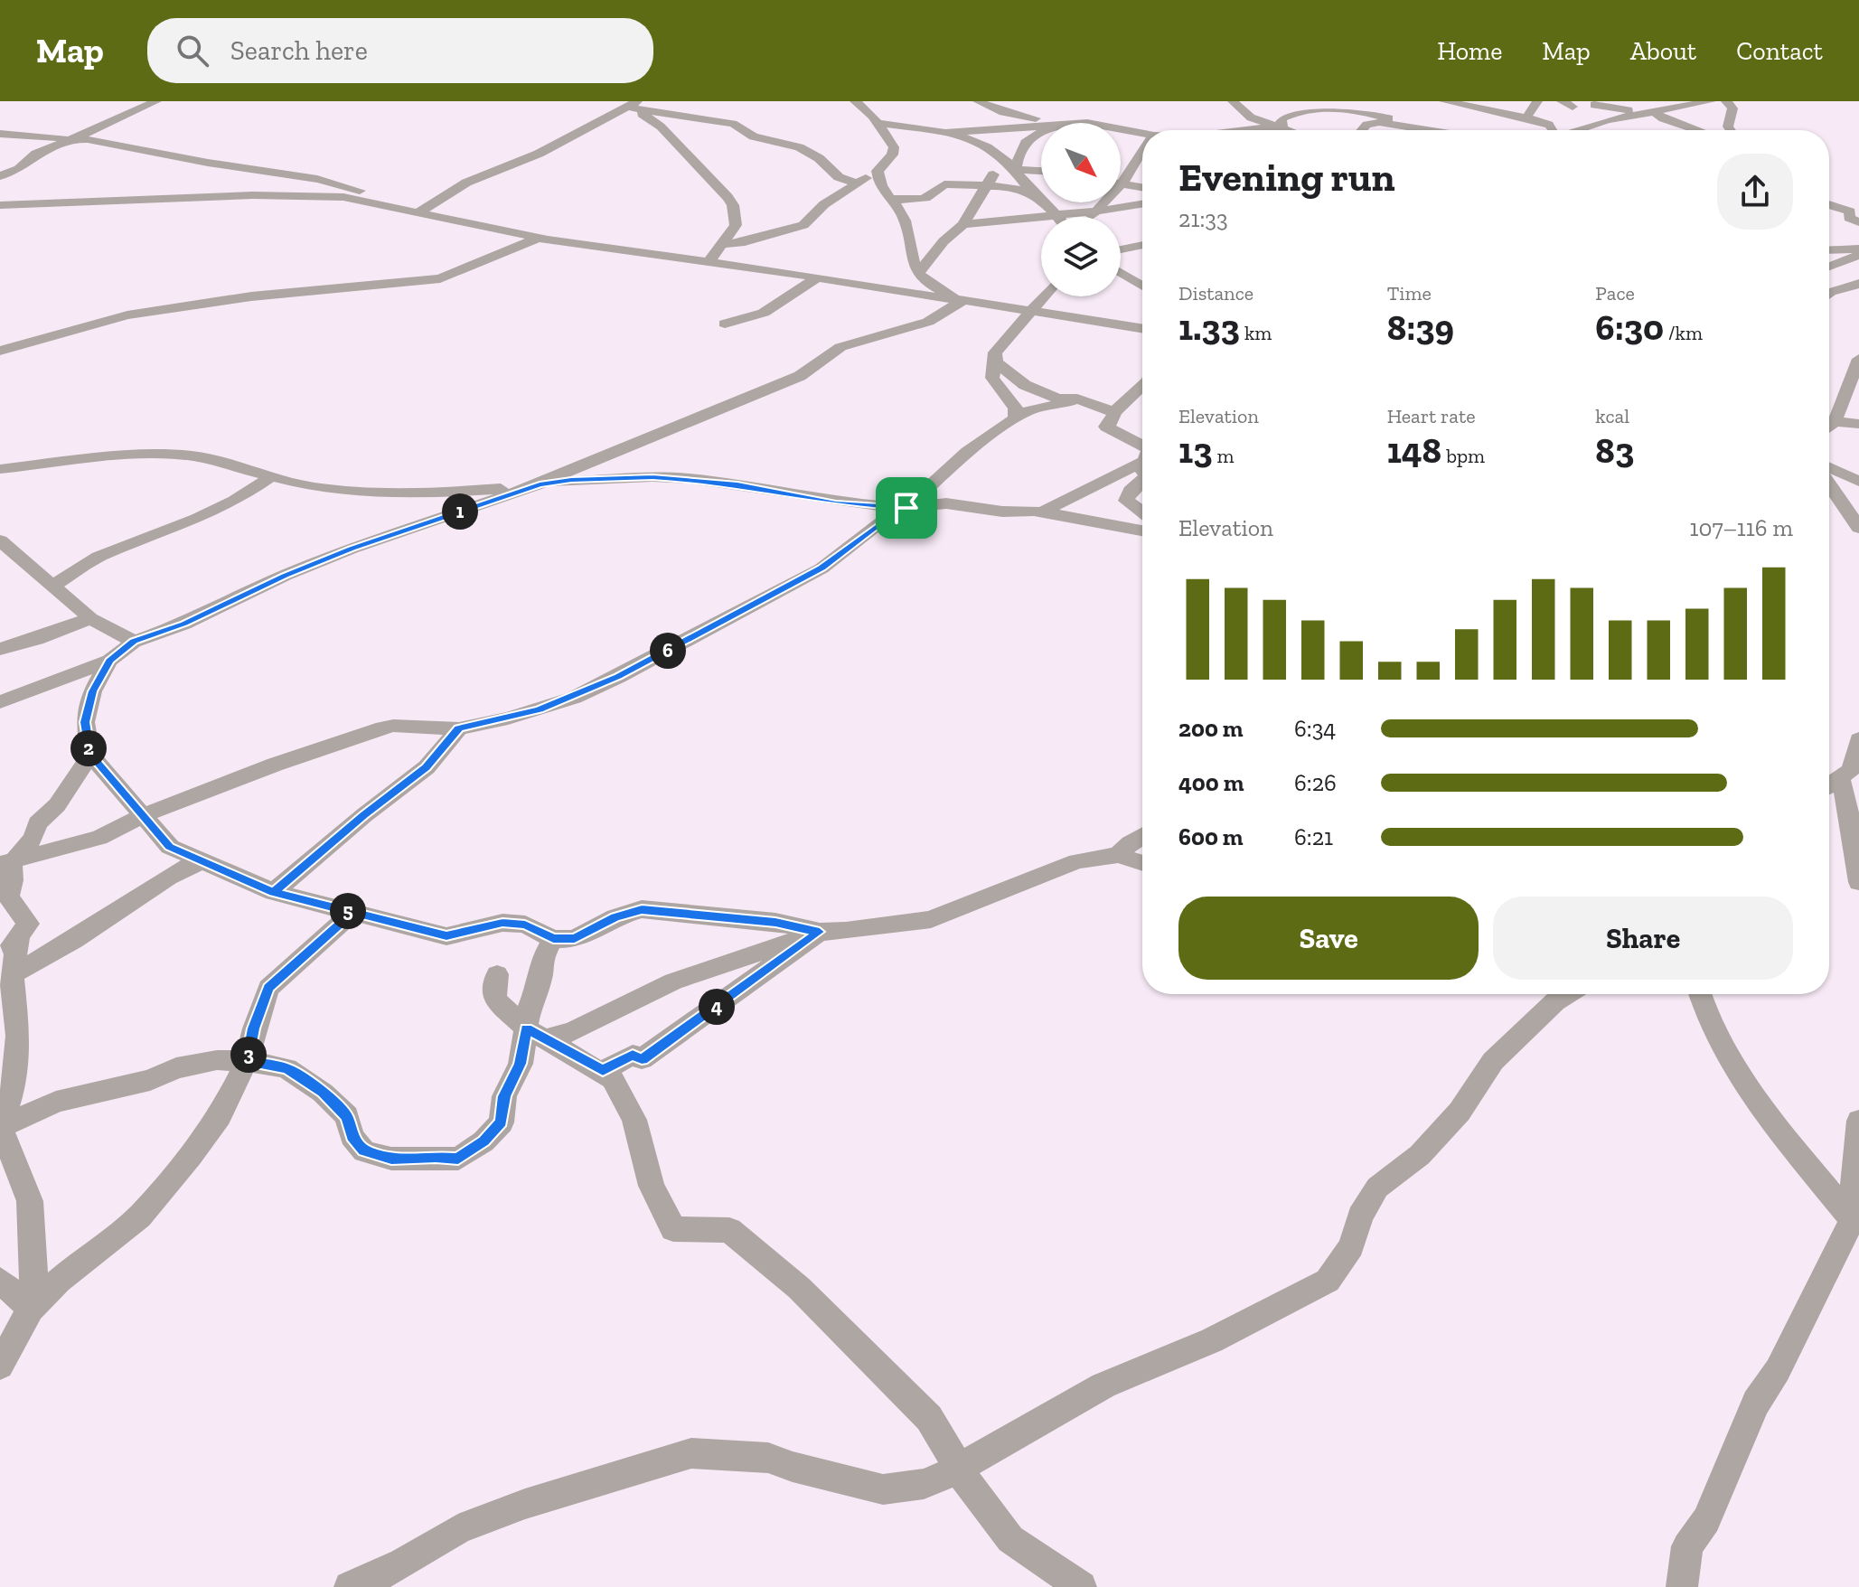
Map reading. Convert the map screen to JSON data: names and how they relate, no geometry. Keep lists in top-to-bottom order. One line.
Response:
{"north":"bottom right","page":{"header":"Map","search":"Search here","nav":["Home","Map","About","Contact"],"heading":["Evening run","21:33"],"stats":[["Distance","1.33 km"],["Time","8:39"],["Pace","6:30 /km"],["Elevation","13 m"],["Heart rate","148 bpm"],["kcal","83"]],"pins":["1","6","2","5","4","3"],"chart":["Elevation","107–116 m"],"list":[{"name":"200 m","note":"6:34"},{"name":"400 m","note":"6:26"},{"name":"600 m","note":"6:21"}],"buttons":["Save","Share"]}}
